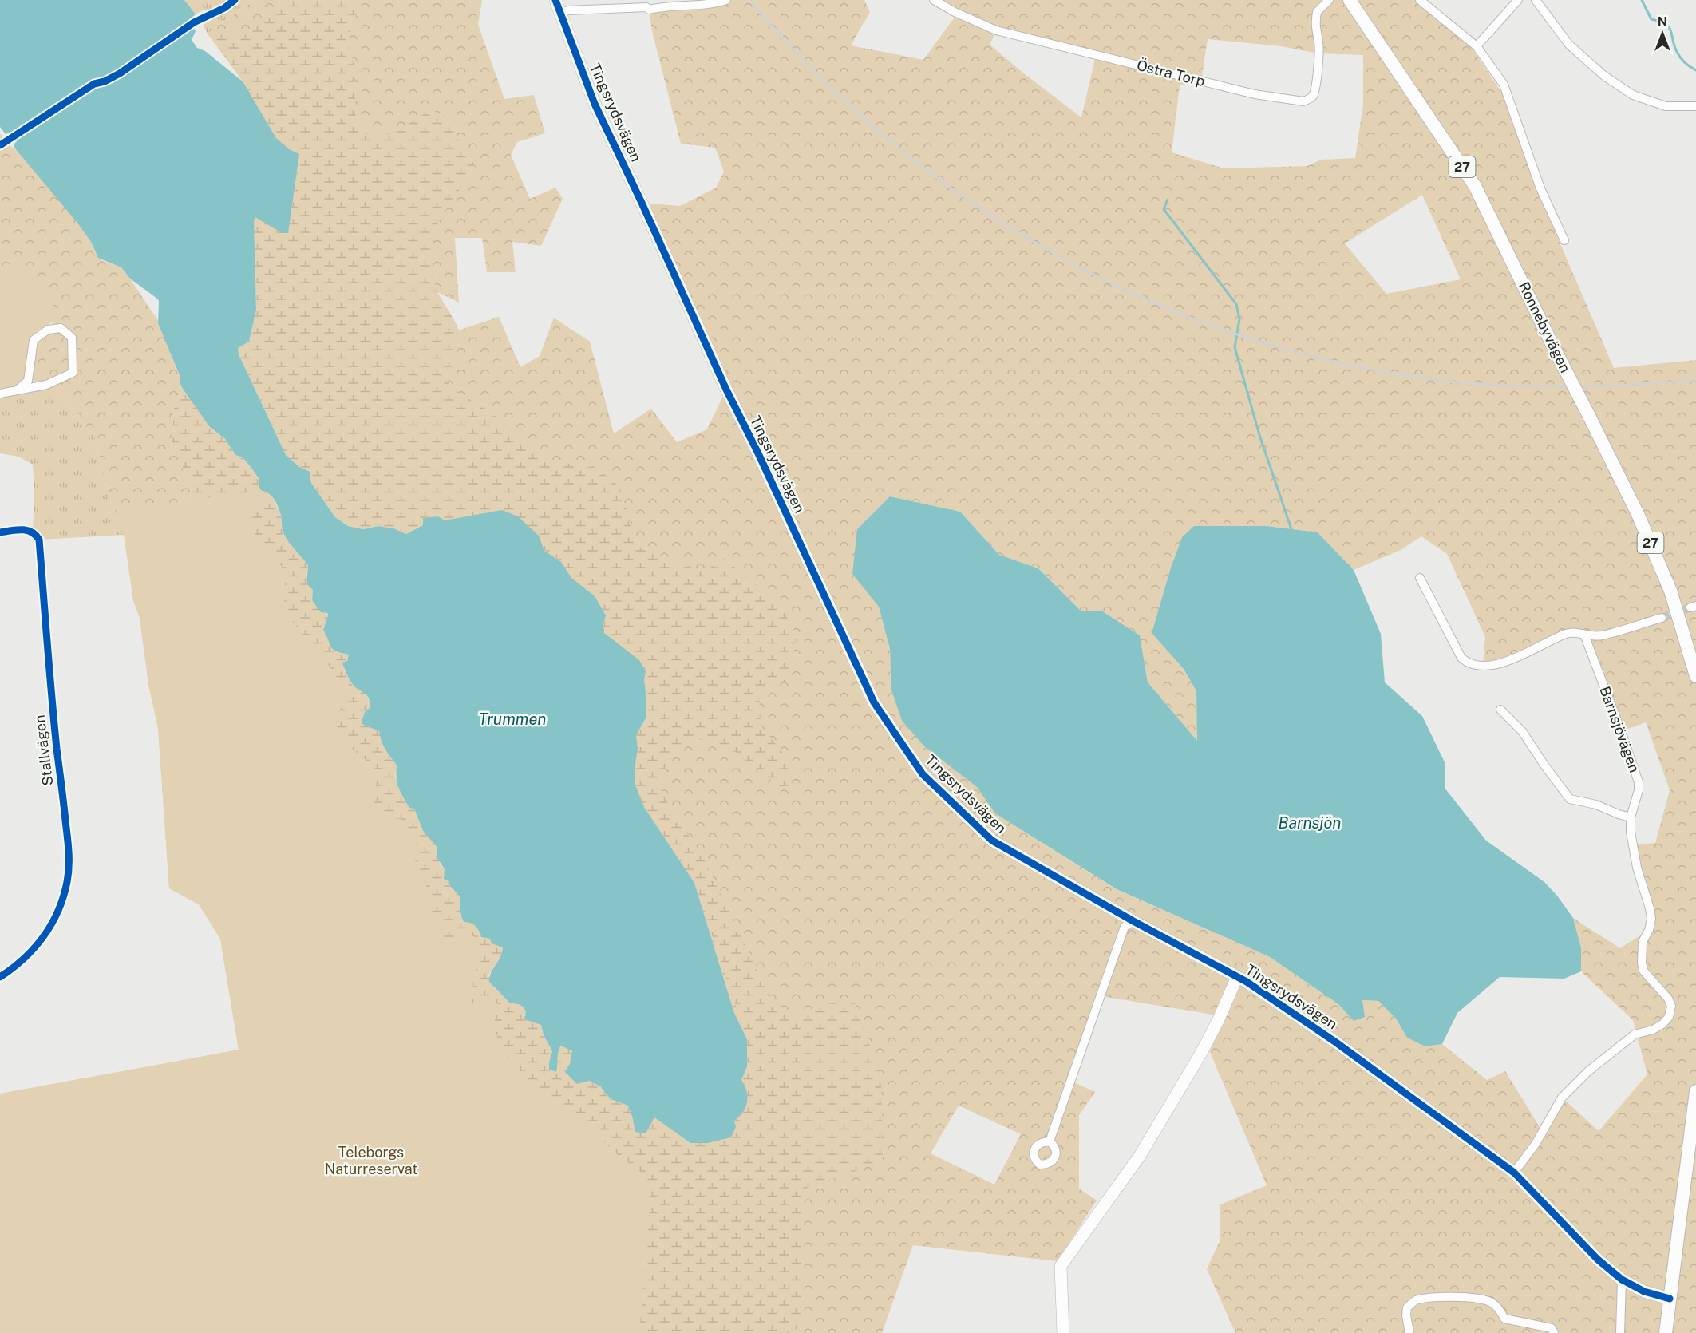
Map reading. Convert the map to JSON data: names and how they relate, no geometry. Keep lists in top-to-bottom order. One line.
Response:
{"streets":{"main road":["27","Ronnebyvägen"],"street":["Östra Torp","Tingsrydsvägen","Barnsjövägen","Stallvägen"]},"crossings":[["Tingsrydsvägen","Barnsjövägen"]],"water":["Trummen","Barnsjön"],"parks":["Teleborgs Naturreservat"],"north":"top"}
